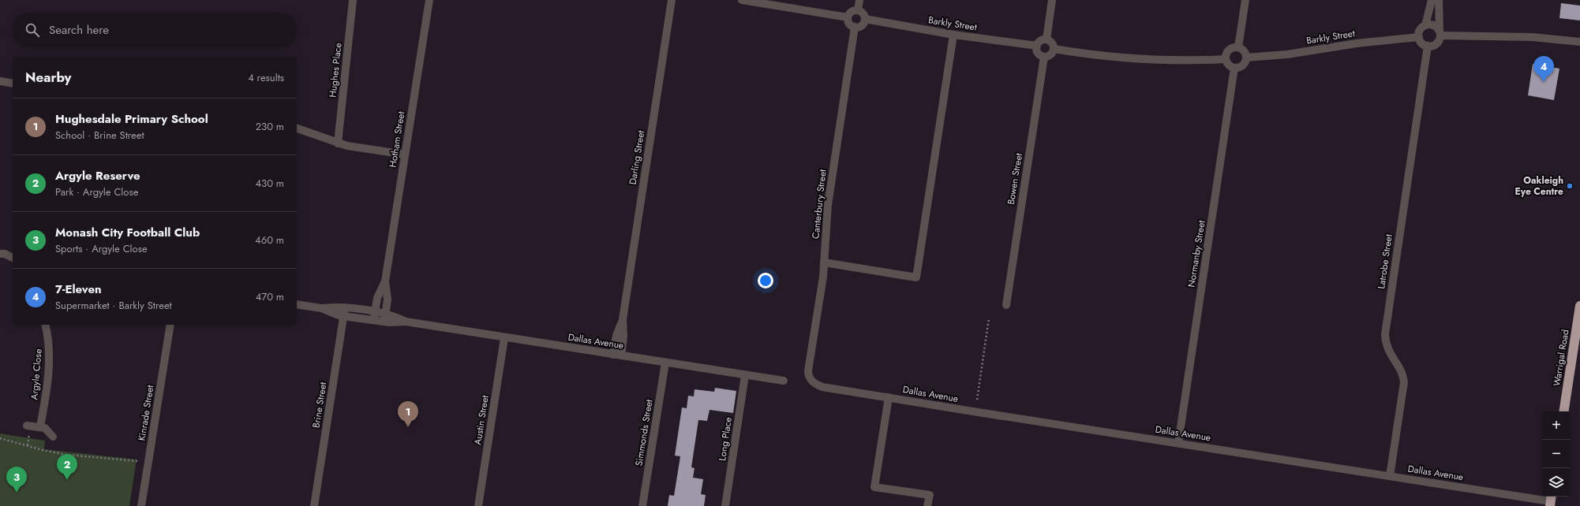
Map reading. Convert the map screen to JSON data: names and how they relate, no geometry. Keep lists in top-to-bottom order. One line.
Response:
{"streets":{"highway":["Warrigal Road"],"street":["Barkly Street","Hughes Place","Hotham Street","Darling Street","Bowen Street","Canterbury Street","Normanby Street","Latrobe Street","Dallas Avenue","Argyle Close","Brine Street","Kinrade Street","Austin Street","Simmonds Street","Long Place"]},"crossings":[["Barkly Street","Bowen Street"],["Barkly Street","Canterbury Street"],["Barkly Street","Normanby Street"],["Barkly Street","Latrobe Street"],["Hotham Street","Dallas Avenue"],["Darling Street","Dallas Avenue"],["Canterbury Street","Dallas Avenue"],["Normanby Street","Dallas Avenue"],["Latrobe Street","Dallas Avenue"],["Dallas Avenue","Brine Street"],["Dallas Avenue","Austin Street"],["Dallas Avenue","Simmonds Street"],["Dallas Avenue","Long Place"]],"places":["Oakleigh Eye Centre"],"page":{"search":"Search here","pins":["4","1","2","3"],"heading":["Nearby","4 results"],"list":[{"mark":"1","name":"Hughesdale Primary School","note":"School · Brine Street","value":"230 m"},{"mark":"2","name":"Argyle Reserve","note":"Park · Argyle Close","value":"430 m"},{"mark":"3","name":"Monash City Football Club","note":"Sports · Argyle Close","value":"460 m"},{"mark":"4","name":"7-Eleven","note":"Supermarket · Barkly Street","value":"470 m"}],"map_buttons":["+","−"]}}
